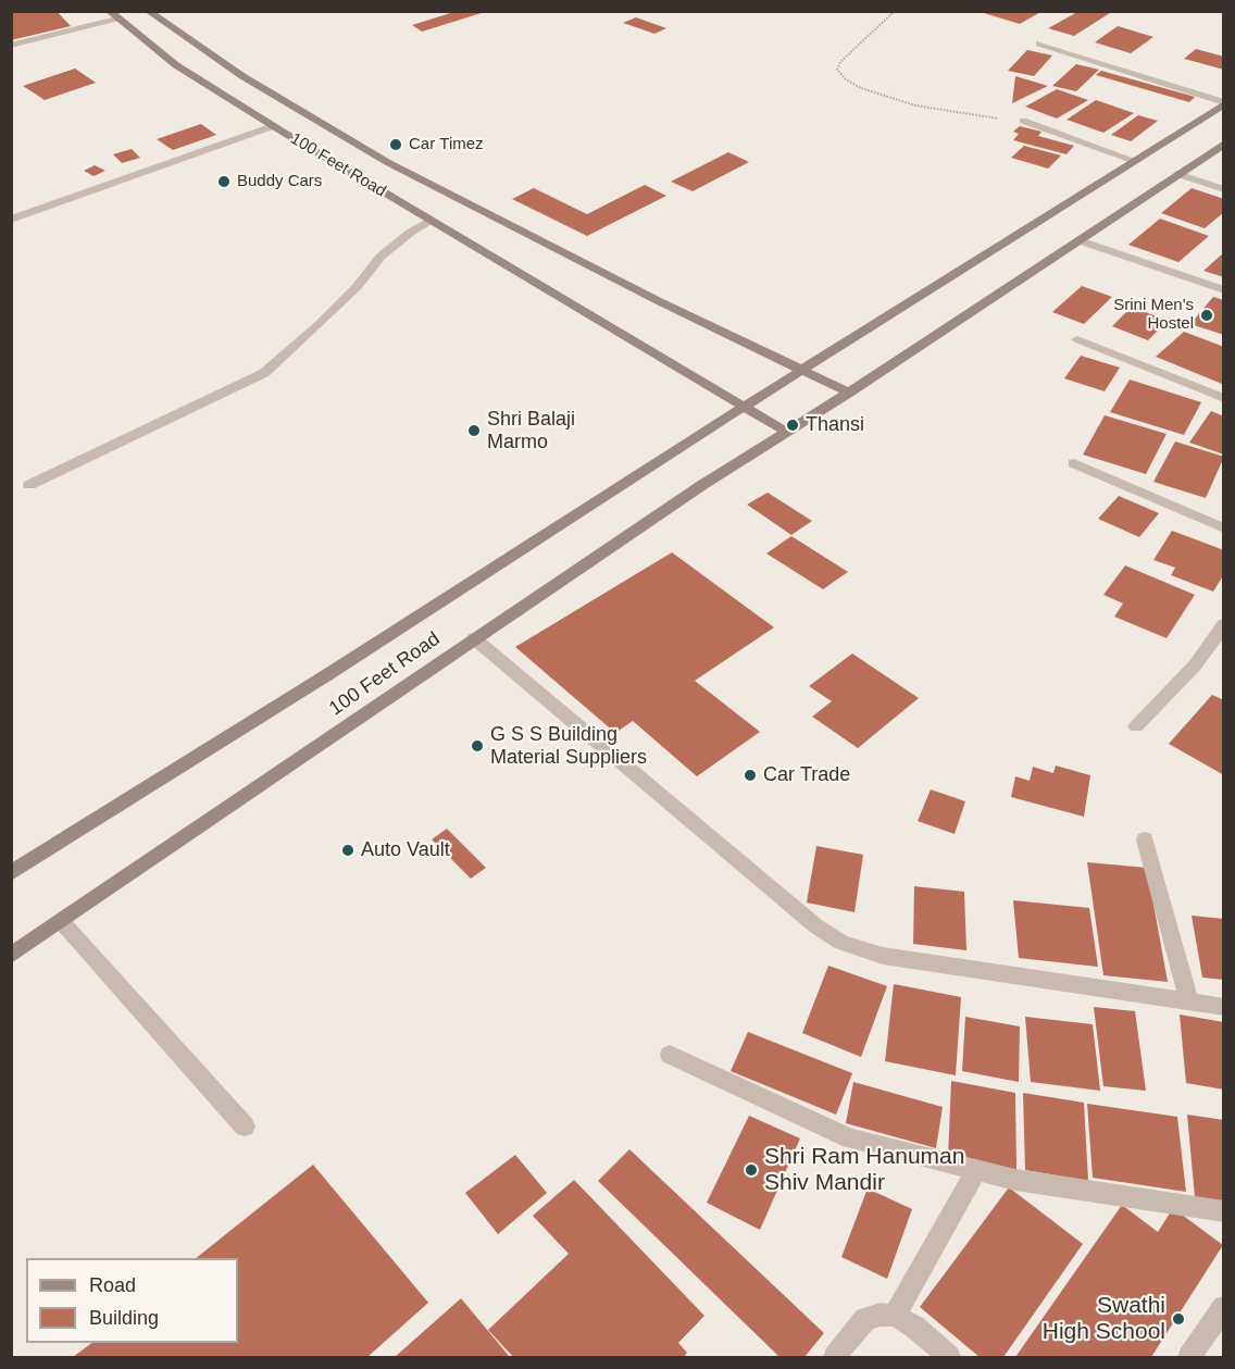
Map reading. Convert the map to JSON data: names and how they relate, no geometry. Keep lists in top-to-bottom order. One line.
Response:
{"streets":{"main road":["100 Feet Road"]},"places":["Car Timez","Buddy Cars","Srini Men's Hostel","Thansi","Shri Balaji Marmo","G S S Building Material Suppliers","Car Trade","Auto Vault","Shri Ram Hanuman Shiv Mandir","Swathi High School"],"legend":["Road","Building"]}
